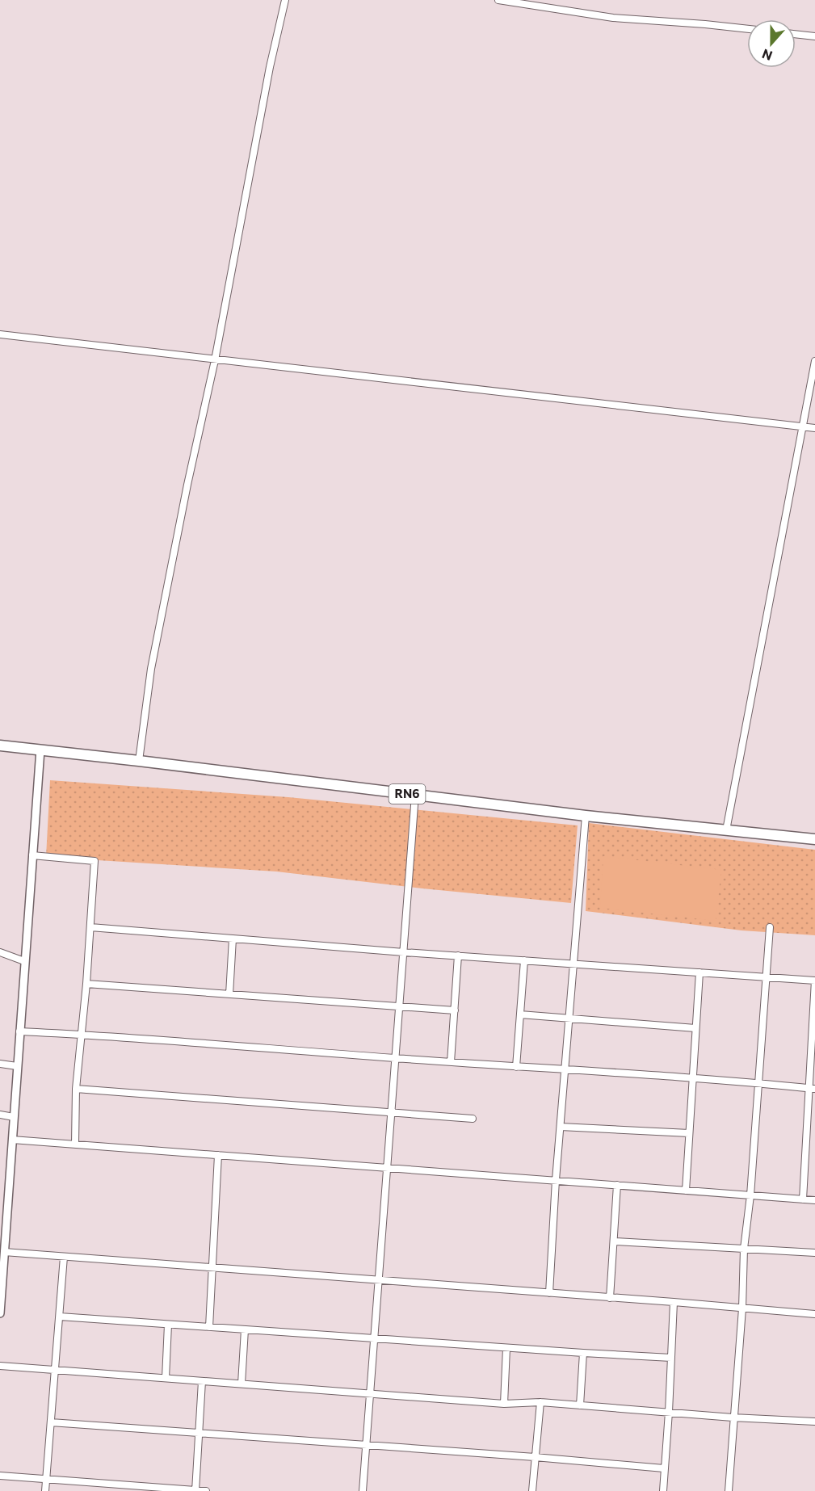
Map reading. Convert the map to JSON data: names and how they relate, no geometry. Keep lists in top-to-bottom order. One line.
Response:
{"streets":{"main road":["RN6"]},"north":"bottom"}
